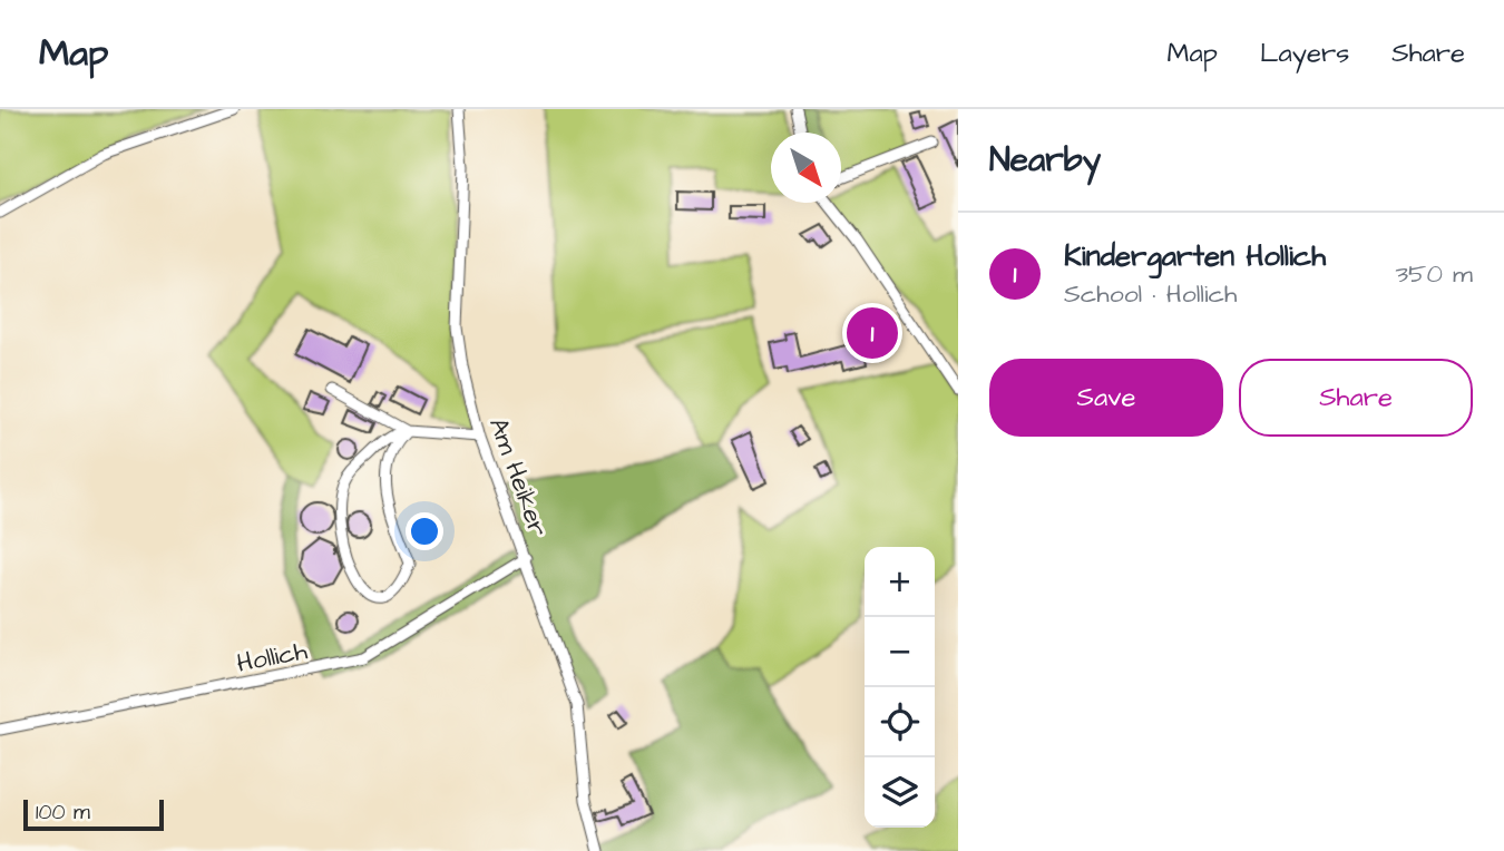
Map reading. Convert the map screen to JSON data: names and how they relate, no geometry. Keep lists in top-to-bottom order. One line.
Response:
{"streets":{"street":["Am Heiker","Hollich"]},"crossings":[["Am Heiker","Hollich"]],"scale_bar":"100 m","north":"bottom right","page":{"header":"Map","nav":["Map","Layers","Share"],"heading":"Nearby","list":[{"mark":"1","name":"Kindergarten Hollich","note":"School · Hollich","value":"350 m"}],"pins":"1","buttons":["Save","Share"],"map_buttons":["+","−"],"scale":"100 m"}}
